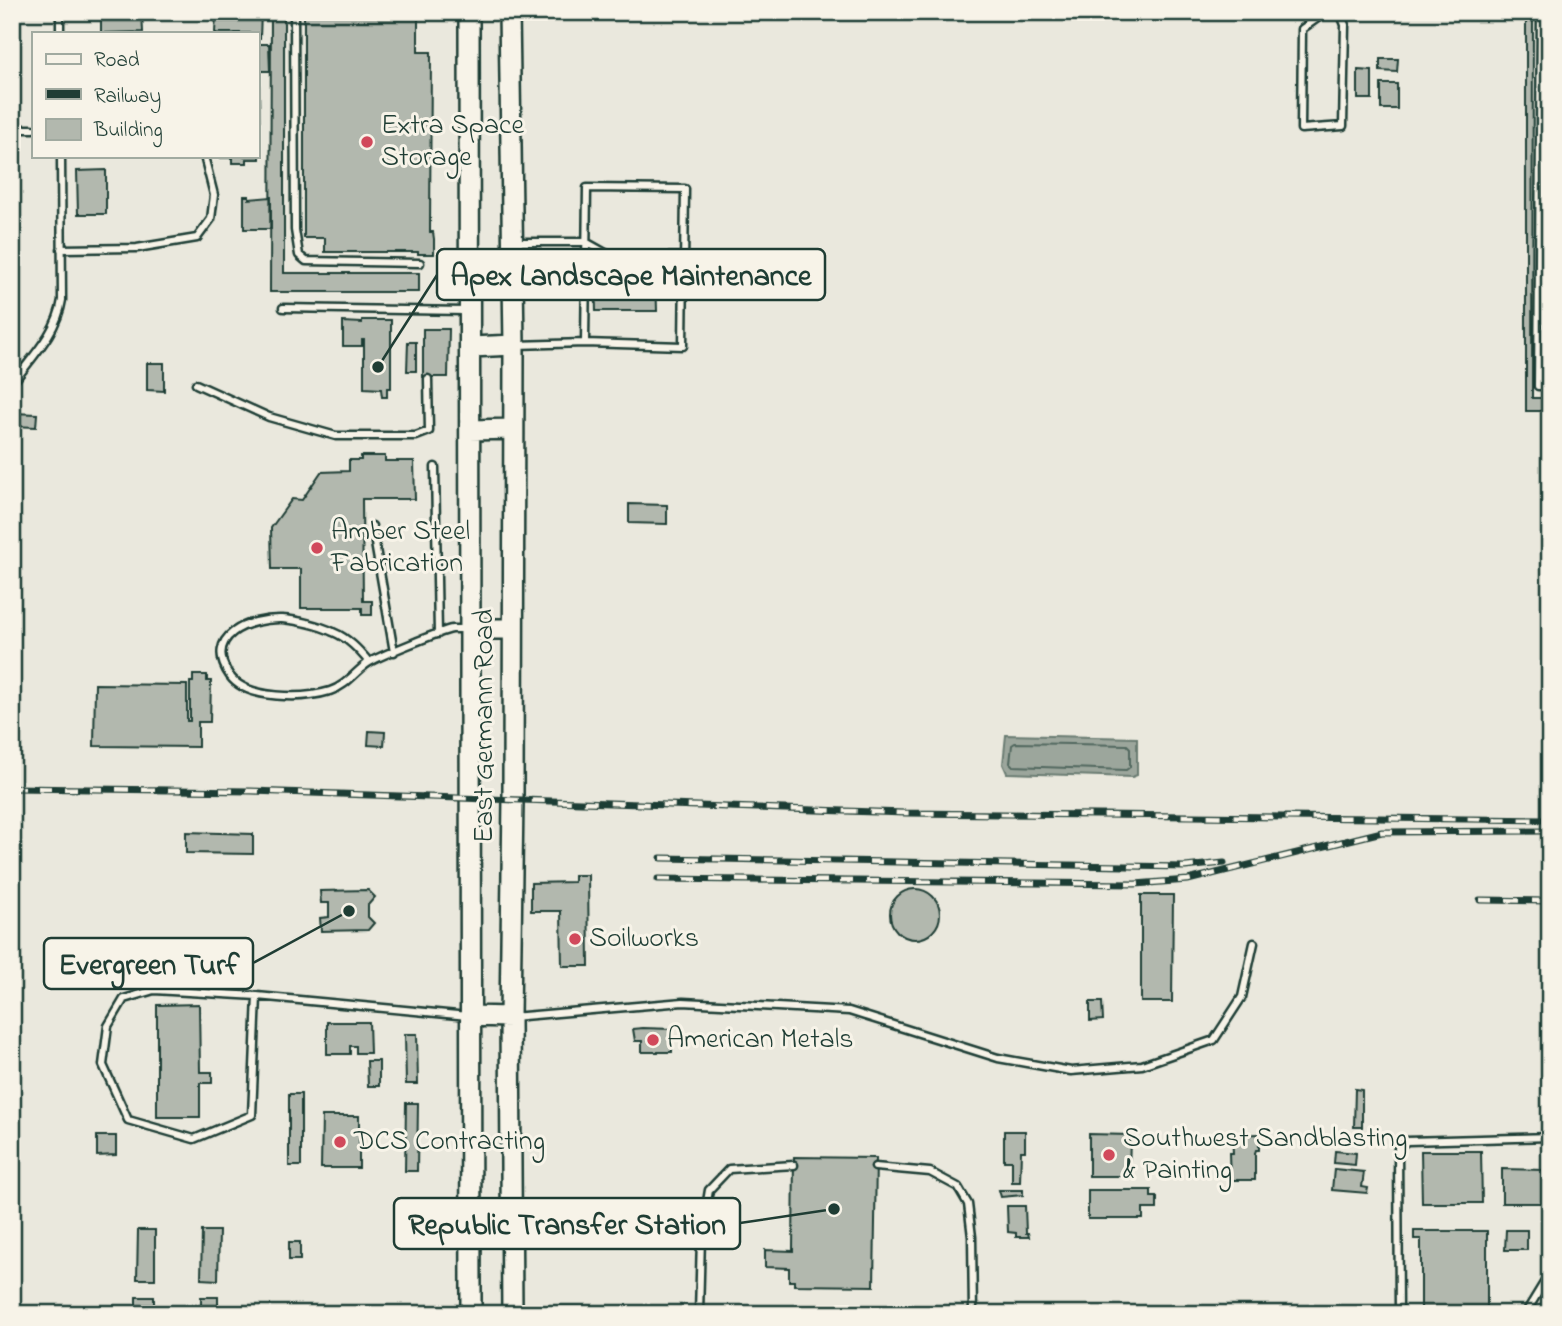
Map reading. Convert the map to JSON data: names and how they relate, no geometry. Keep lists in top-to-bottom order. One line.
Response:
{"streets":{"main road":["East Germann Road"]},"places":["Extra Space Storage","Apex Landscape Maintenance","Amber Steel Fabrication","Evergreen Turf","Soilworks","American Metals","DCS Contracting","Southwest Sandblasting & Painting","Republic Transfer Station"],"legend":["Road","Railway","Building"]}
